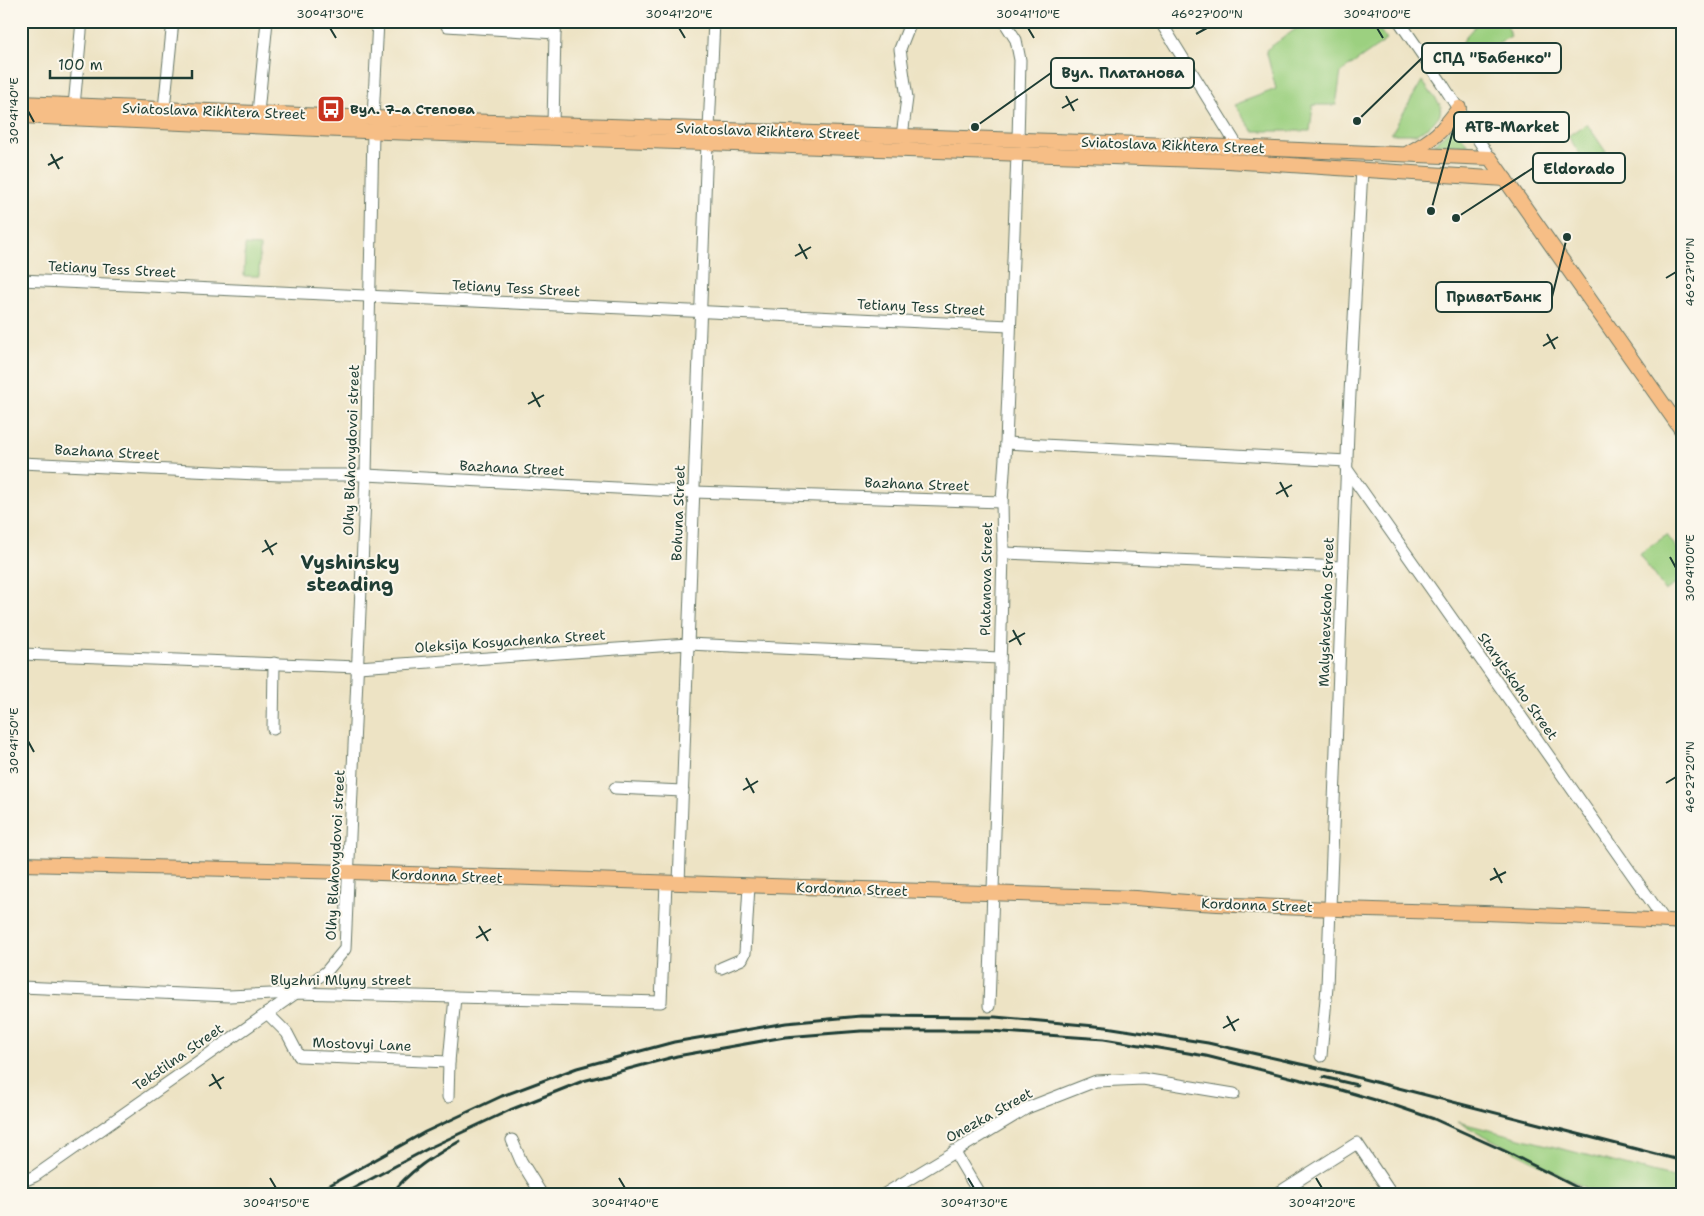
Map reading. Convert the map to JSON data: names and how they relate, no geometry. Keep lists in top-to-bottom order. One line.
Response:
{"streets":{"main road":["Sviatoslava Rikhtera Street","Kordonna Street"],"street":["Tetiany Tess Street","Olhy Blahovydovoi street","Bazhana Street","Bohuna Street","Platanova Street","Malyshevskoho Street","Oleksija Kosyachenka Street","Starytskoho Street","Blyzhni Mlyny street","Mostovyi Lane","Tekstilna Street","Onezka Street"]},"crossings":[["Sviatoslava Rikhtera Street","Olhy Blahovydovoi street"],["Sviatoslava Rikhtera Street","Bohuna Street"],["Sviatoslava Rikhtera Street","Platanova Street"],["Sviatoslava Rikhtera Street","Malyshevskoho Street"],["Tetiany Tess Street","Olhy Blahovydovoi street"],["Tetiany Tess Street","Bohuna Street"],["Tetiany Tess Street","Platanova Street"],["Olhy Blahovydovoi street","Bazhana Street"],["Olhy Blahovydovoi street","Oleksija Kosyachenka Street"],["Olhy Blahovydovoi street","Kordonna Street"],["Olhy Blahovydovoi street","Tekstilna Street"],["Bazhana Street","Bohuna Street"],["Bazhana Street","Platanova Street"],["Bohuna Street","Oleksija Kosyachenka Street"],["Bohuna Street","Kordonna Street"],["Bohuna Street","Blyzhni Mlyny street"],["Platanova Street","Oleksija Kosyachenka Street"],["Platanova Street","Kordonna Street"],["Malyshevskoho Street","Starytskoho Street"],["Malyshevskoho Street","Kordonna Street"],["Starytskoho Street","Kordonna Street"],["Blyzhni Mlyny street","Tekstilna Street"],["Mostovyi Lane","Tekstilna Street"]],"districts":["Vyshinsky steading"],"places":{"bus stop":["Вул. 7-а Степова"],"other":["СПД \"Бабенко\"","Вул. Платанова","ATB-Market","Eldorado","ПриватБанк"]},"scale_bar":"100 m","coordinates":["30°41'30\"E","30°41'20\"E","30°41'10\"E","46°27'00\"N","30°41'00\"E","30°41'40\"E","46°27'10\"N","30°41'50\"E","46°27'20\"N"]}
